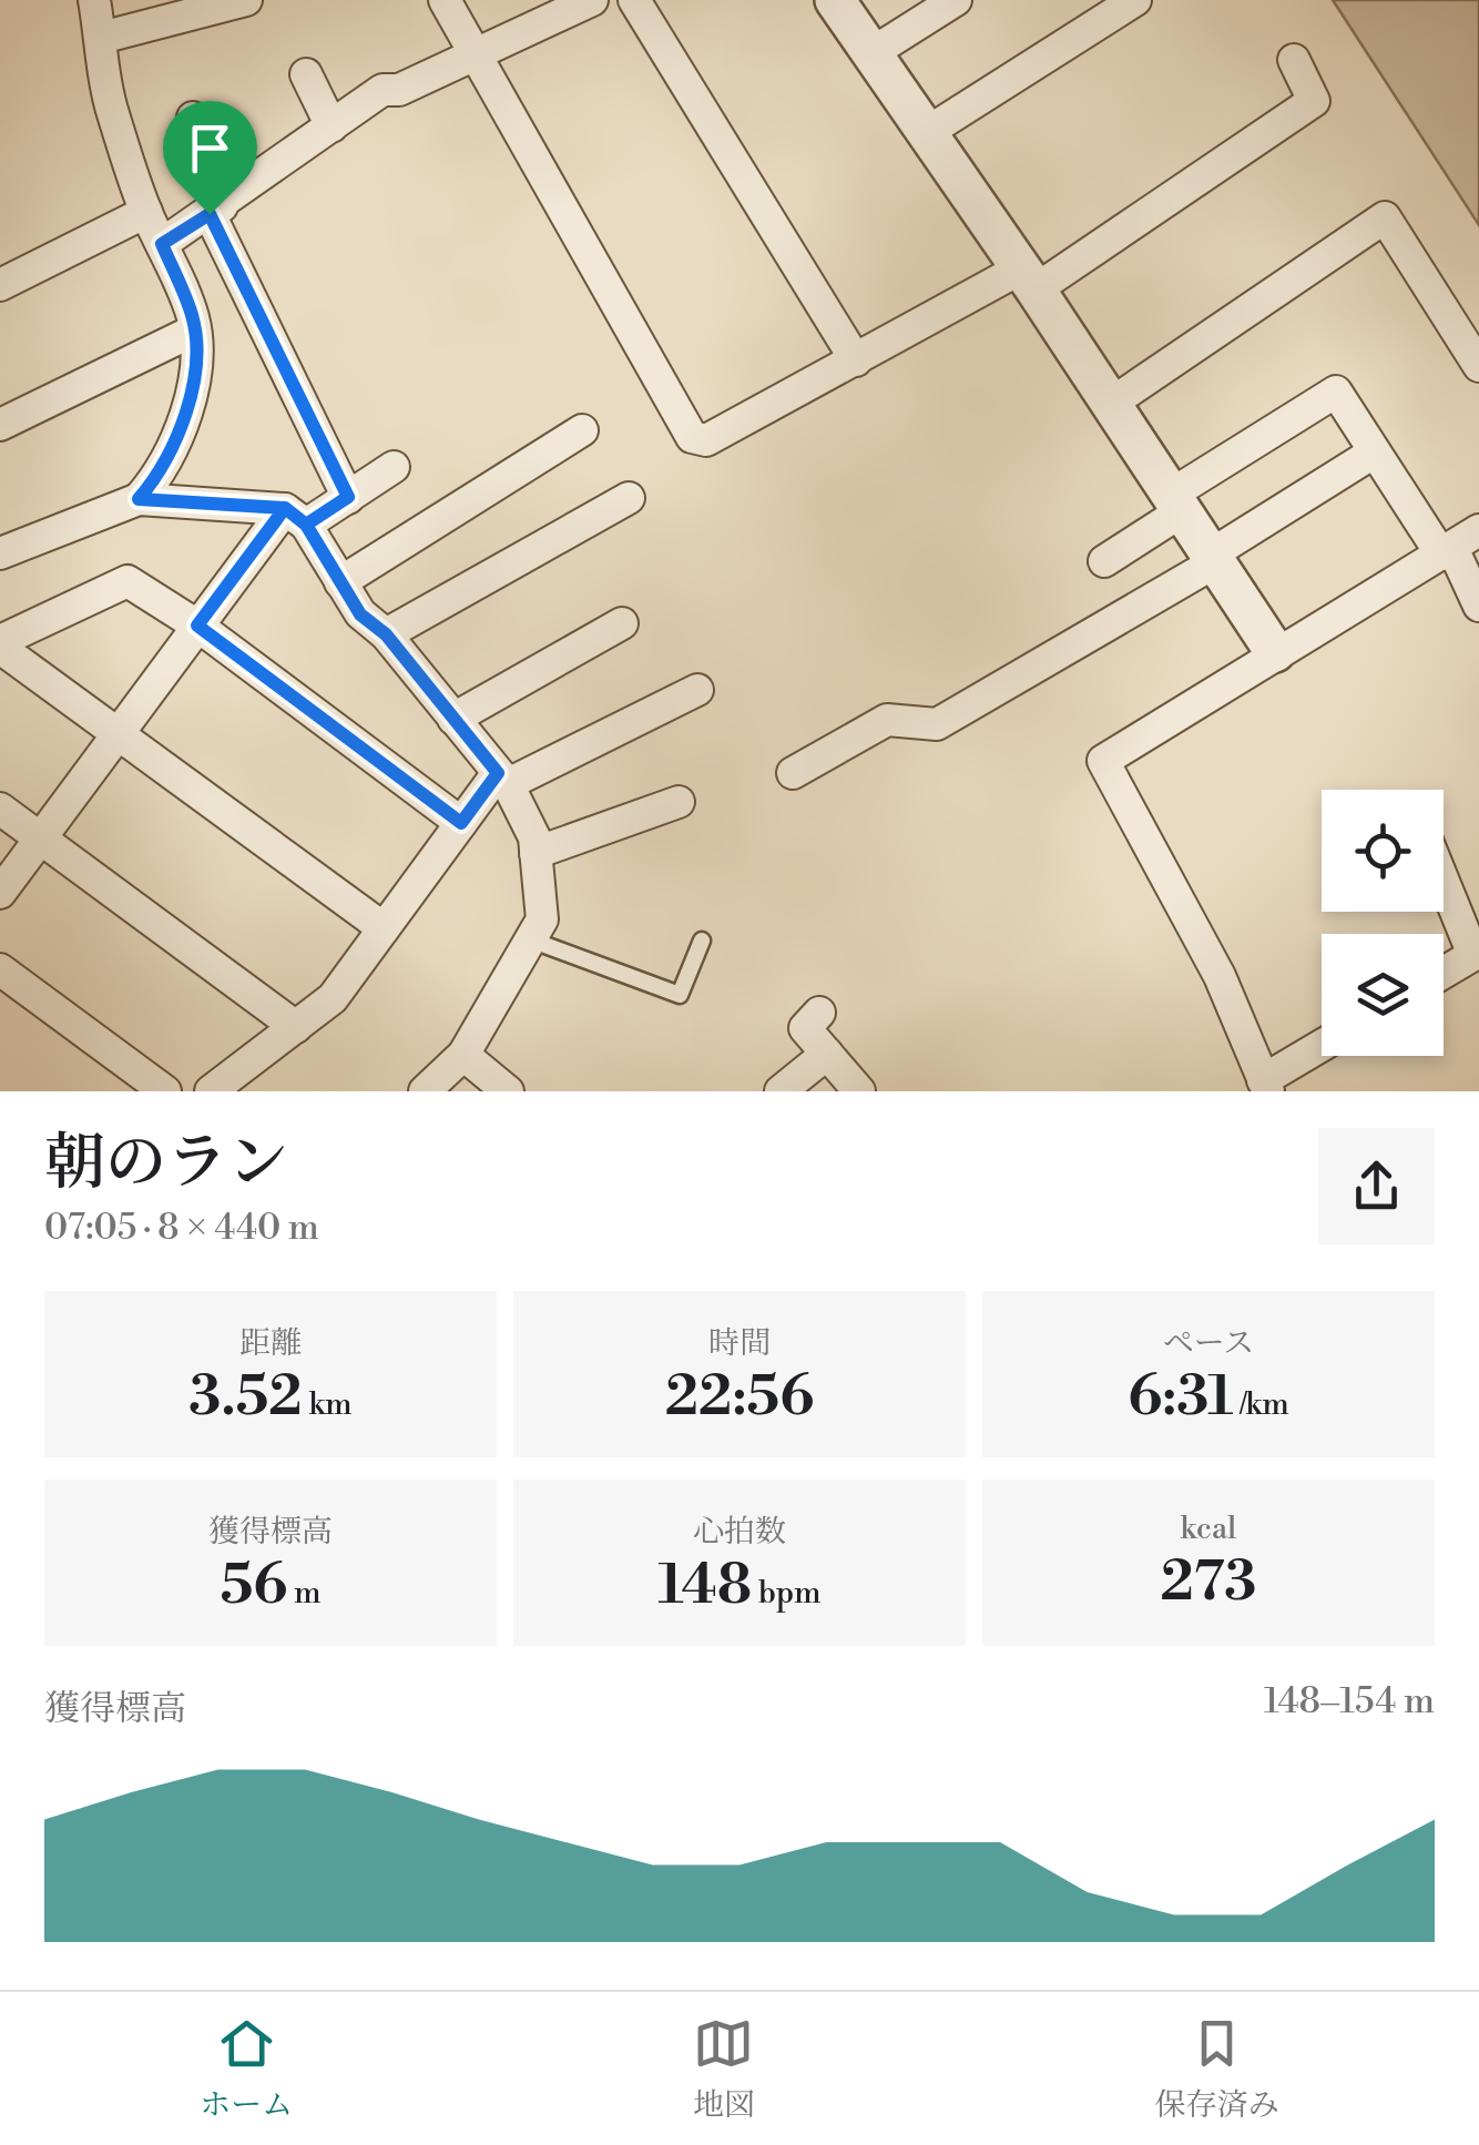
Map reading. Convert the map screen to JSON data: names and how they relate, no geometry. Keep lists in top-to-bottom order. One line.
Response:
{"page":{"heading":["朝のラン","07:05 · 8 × 440 m"],"stats":[["距離","3.52 km"],["時間","22:56"],["ペース","6:31 /km"],["獲得標高","56 m"],["心拍数","148 bpm"],["kcal","273"]],"chart":["獲得標高","148–154 m"],"tabs":["ホーム","地図","保存済み"]}}
